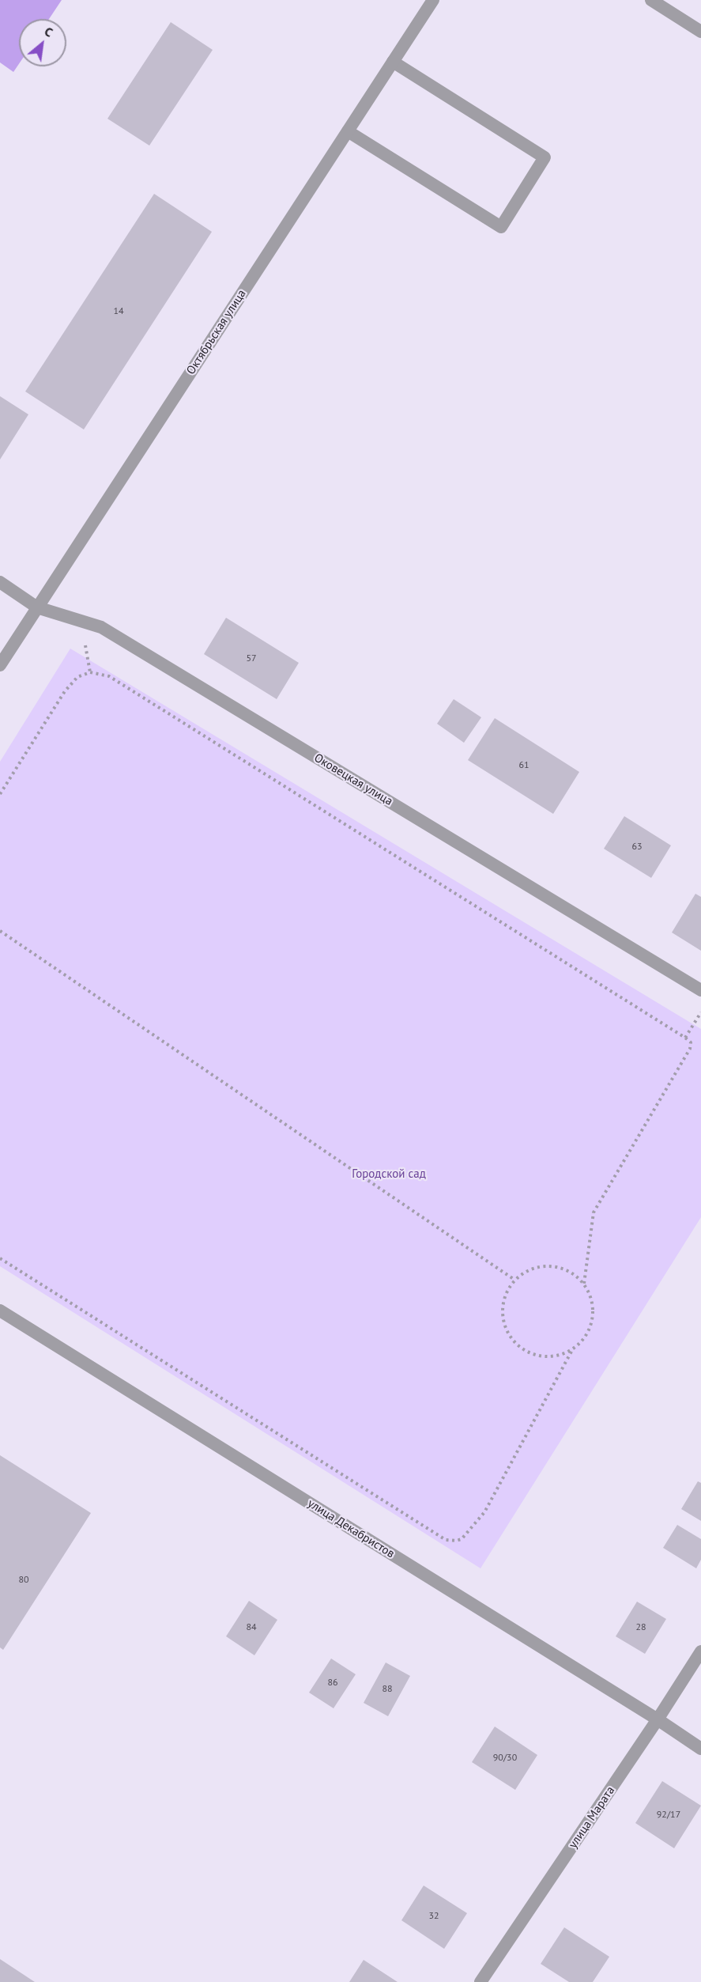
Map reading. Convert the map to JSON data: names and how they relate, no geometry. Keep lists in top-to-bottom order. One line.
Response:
{"streets":{"street":["Октябрьская улица","Оковецкая улица","улица Декабристов","улица Марата"]},"crossings":[["Октябрьская улица","Оковецкая улица"],["улица Декабристов","улица Марата"]],"parks":["Городской сад"],"house_numbers":["14","57","61","63","80","84","28","86","88","90/30","92/17","32"],"north":"top right"}
